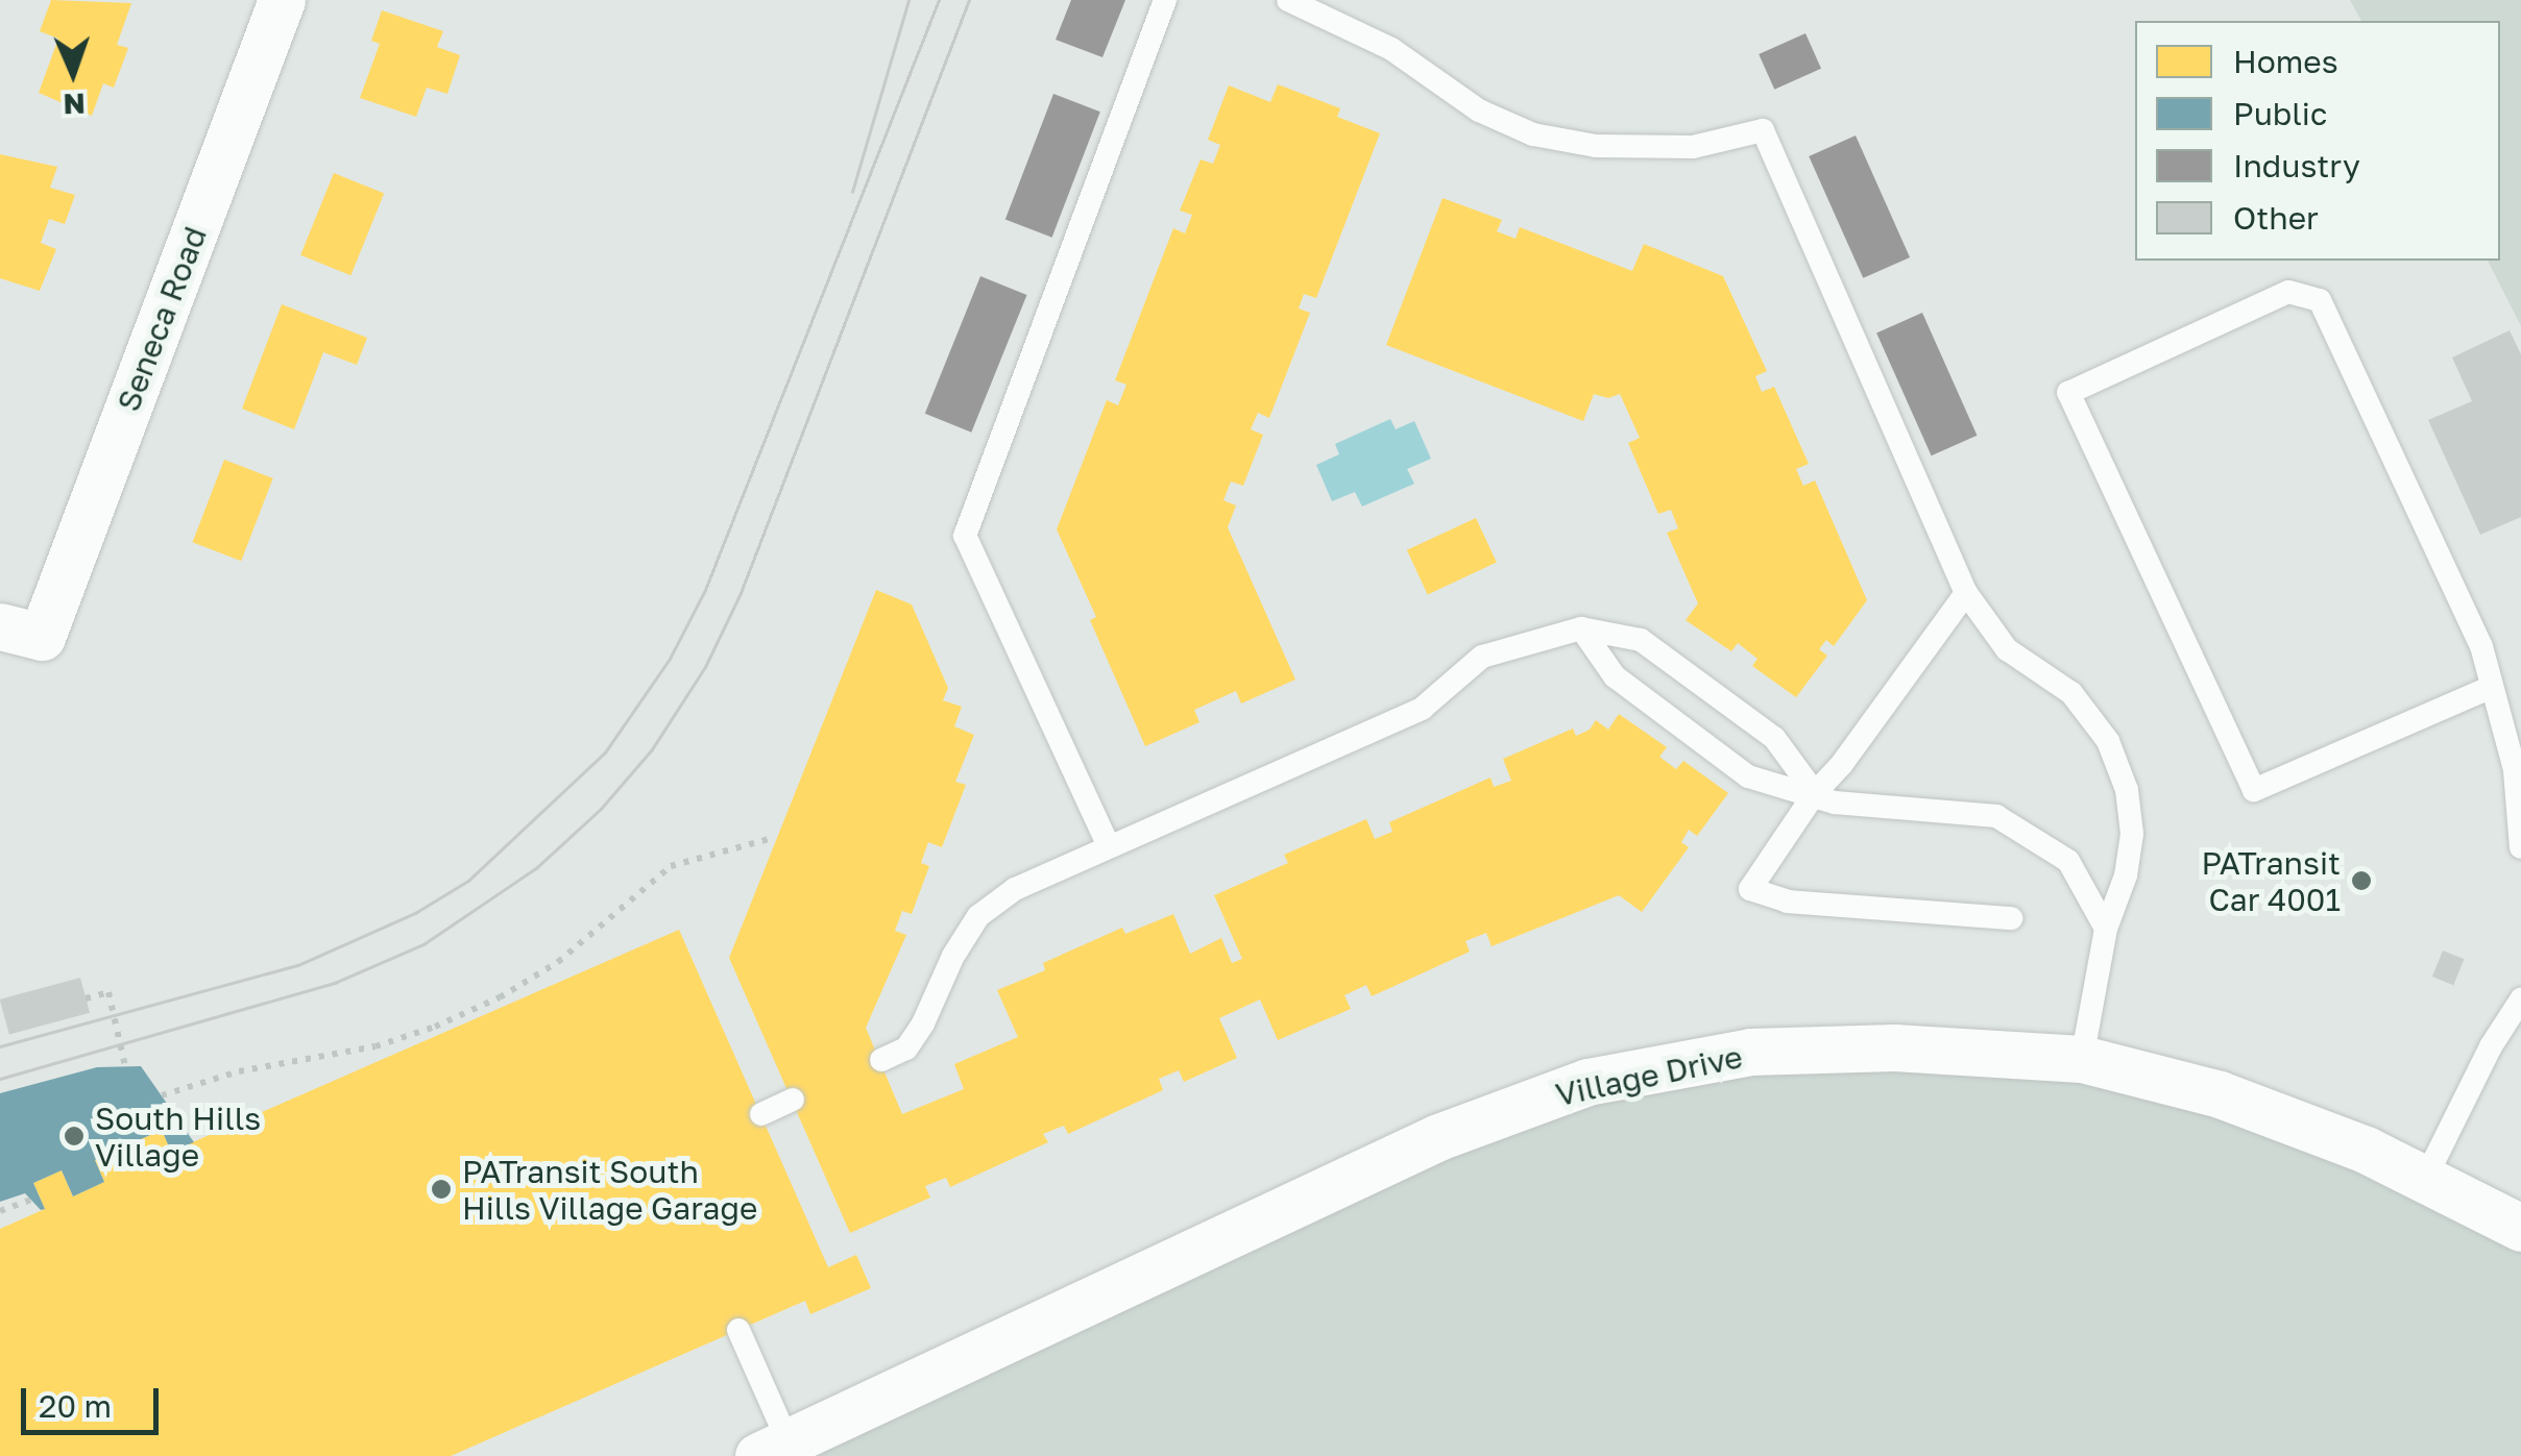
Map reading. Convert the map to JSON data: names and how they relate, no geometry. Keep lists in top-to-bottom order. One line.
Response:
{"streets":{"street":["Seneca Road","Village Drive"]},"places":["PATransit Car 4001","South Hills Village","PATransit South Hills Village Garage"],"legend":["Homes","Public","Industry","Other"],"scale_bar":"20 m","north":"bottom"}
